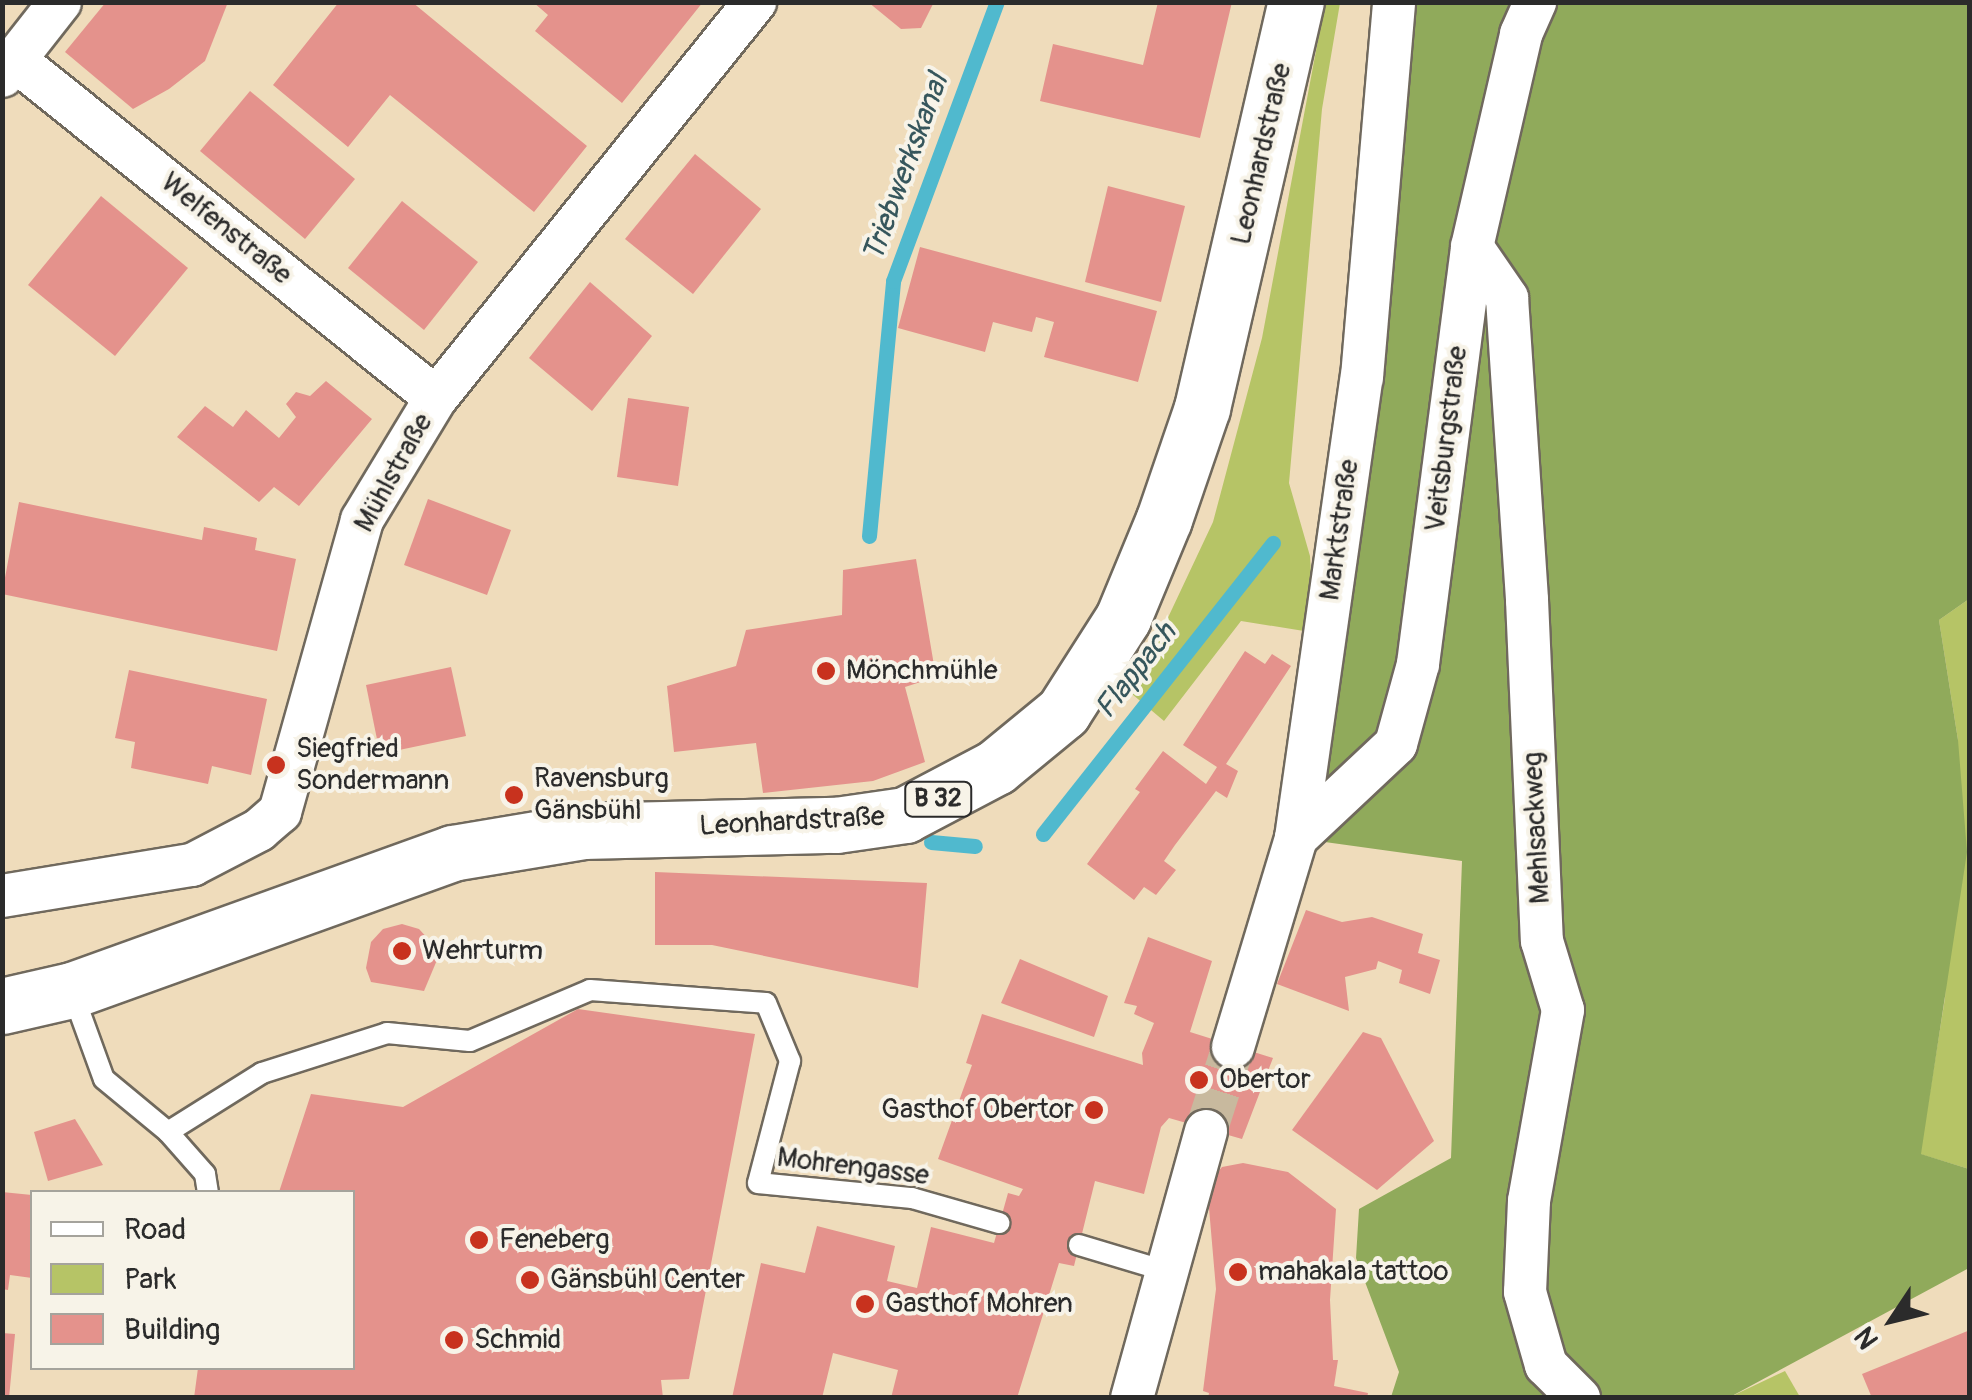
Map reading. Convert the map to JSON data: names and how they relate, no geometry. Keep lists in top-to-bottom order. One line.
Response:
{"streets":{"main road":["Leonhardstraße","B 32"],"street":["Welfenstraße","Veitsburgstraße","Mühlstraße","Marktstraße","Mehlsackweg"],"lane":["Mohrengasse"]},"crossings":[["Welfenstraße","Mühlstraße"],["Veitsburgstraße","Marktstraße"],["Veitsburgstraße","Mehlsackweg"]],"water":["Triebwerkskanal","Flappach"],"places":["Mönchmühle","Siegfried Sondermann","Ravensburg Gänsbühl","Wehrturm","Obertor","Gasthof Obertor","Feneberg","mahakala tattoo","Gänsbühl Center","Gasthof Mohren","Schmid"],"legend":["Road","Park","Building"],"north":"bottom left"}
